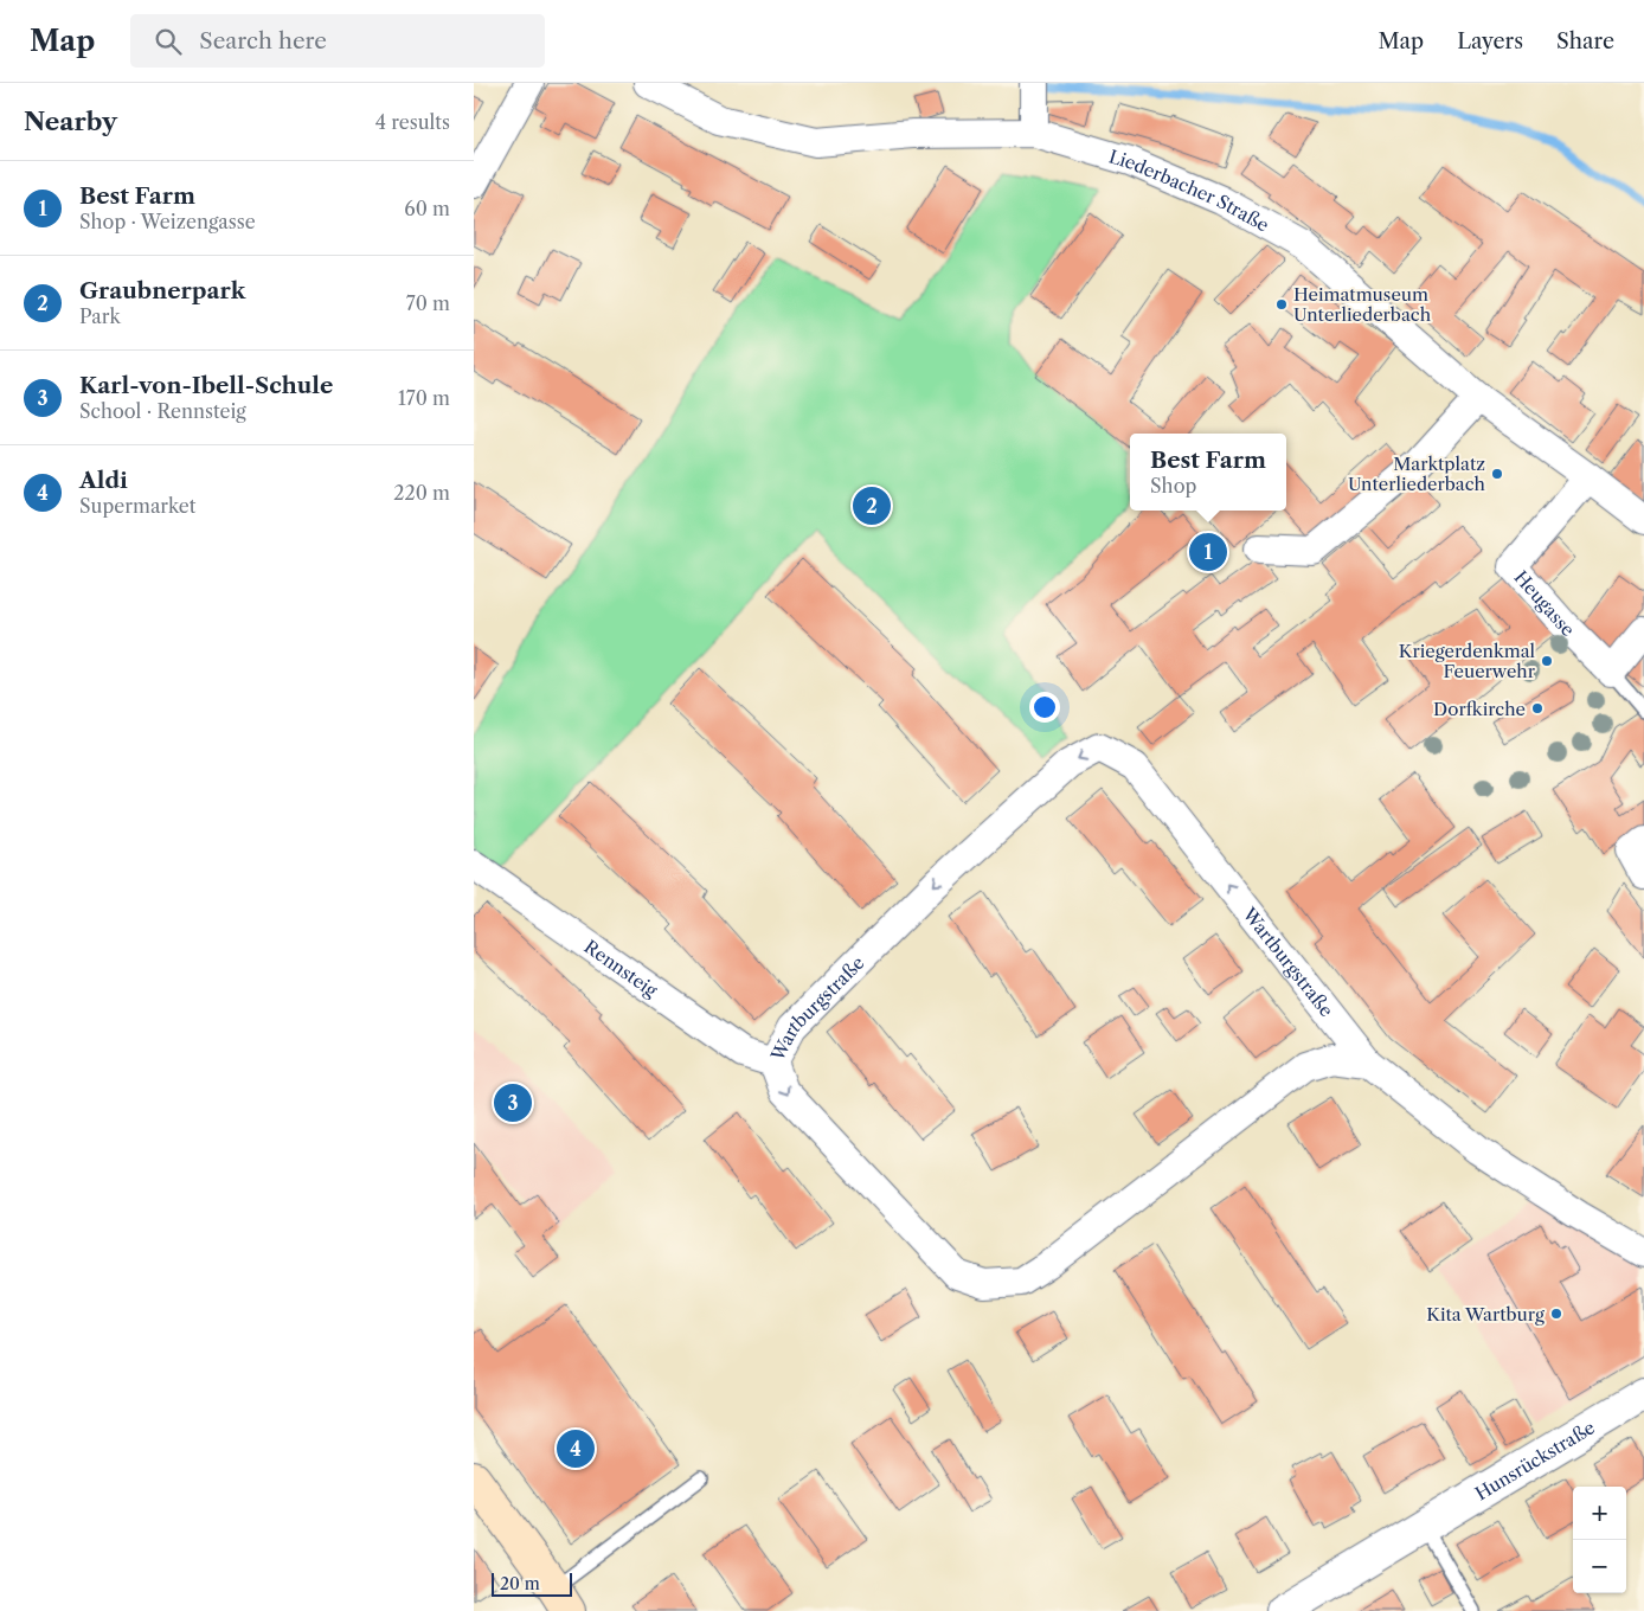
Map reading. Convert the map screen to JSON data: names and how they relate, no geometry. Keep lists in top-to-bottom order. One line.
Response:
{"streets":{"street":["Liederbacher Straße","Heugasse","Wartburgstraße","Rennsteig","Hunsrückstraße"]},"crossings":[["Liederbacher Straße","Heugasse"],["Wartburgstraße","Rennsteig"]],"places":["Heimatmuseum Unterliederbach","Marktplatz Unterliederbach","Kriegerdenkmal Feuerwehr","Dorfkirche","Kita Wartburg"],"scale_bar":"20 m","page":{"header":"Map","search":"Search here","nav":["Map","Layers","Share"],"heading":["Nearby","4 results"],"list":[{"mark":"1","name":"Best Farm","note":"Shop · Weizengasse","value":"60 m"},{"mark":"2","name":"Graubnerpark","note":"Park","value":"70 m"},{"mark":"3","name":"Karl-von-Ibell-Schule","note":"School · Rennsteig","value":"170 m"},{"mark":"4","name":"Aldi","note":"Supermarket","value":"220 m"}],"popup":["Best Farm","Shop"],"pins":["2","1","3","4"],"map_buttons":["+","−"],"scale":"20 m"}}
